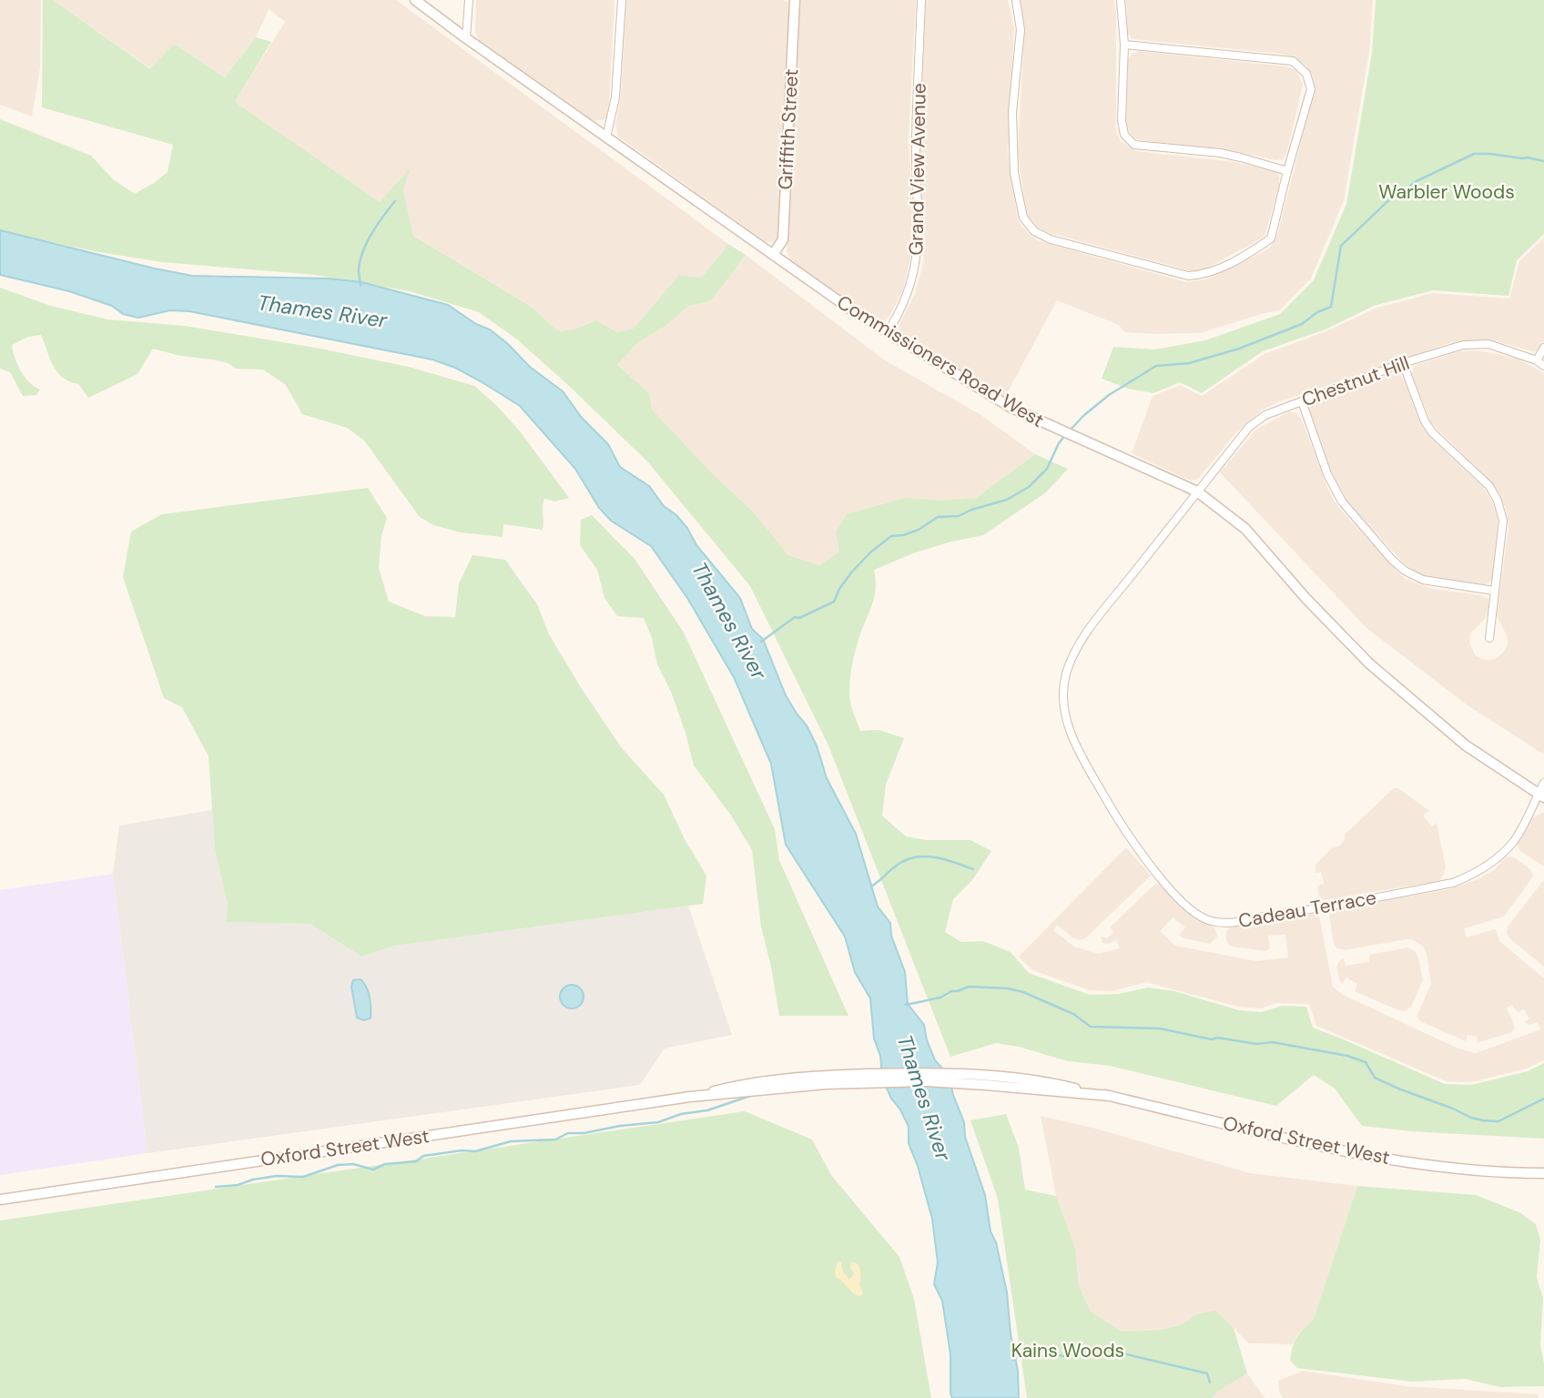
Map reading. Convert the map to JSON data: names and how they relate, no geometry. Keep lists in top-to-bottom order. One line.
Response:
{"streets":{"main road":["Griffith Street","Commissioners Road West","Oxford Street West"],"street":["Grand View Avenue","Chestnut Hill","Cadeau Terrace"]},"crossings":[["Griffith Street","Commissioners Road West"],["Grand View Avenue","Commissioners Road West"],["Commissioners Road West","Chestnut Hill"],["Commissioners Road West","Cadeau Terrace"],["Chestnut Hill","Cadeau Terrace"]],"water":["Thames River"],"parks":["Warbler Woods","Kains Woods"]}
